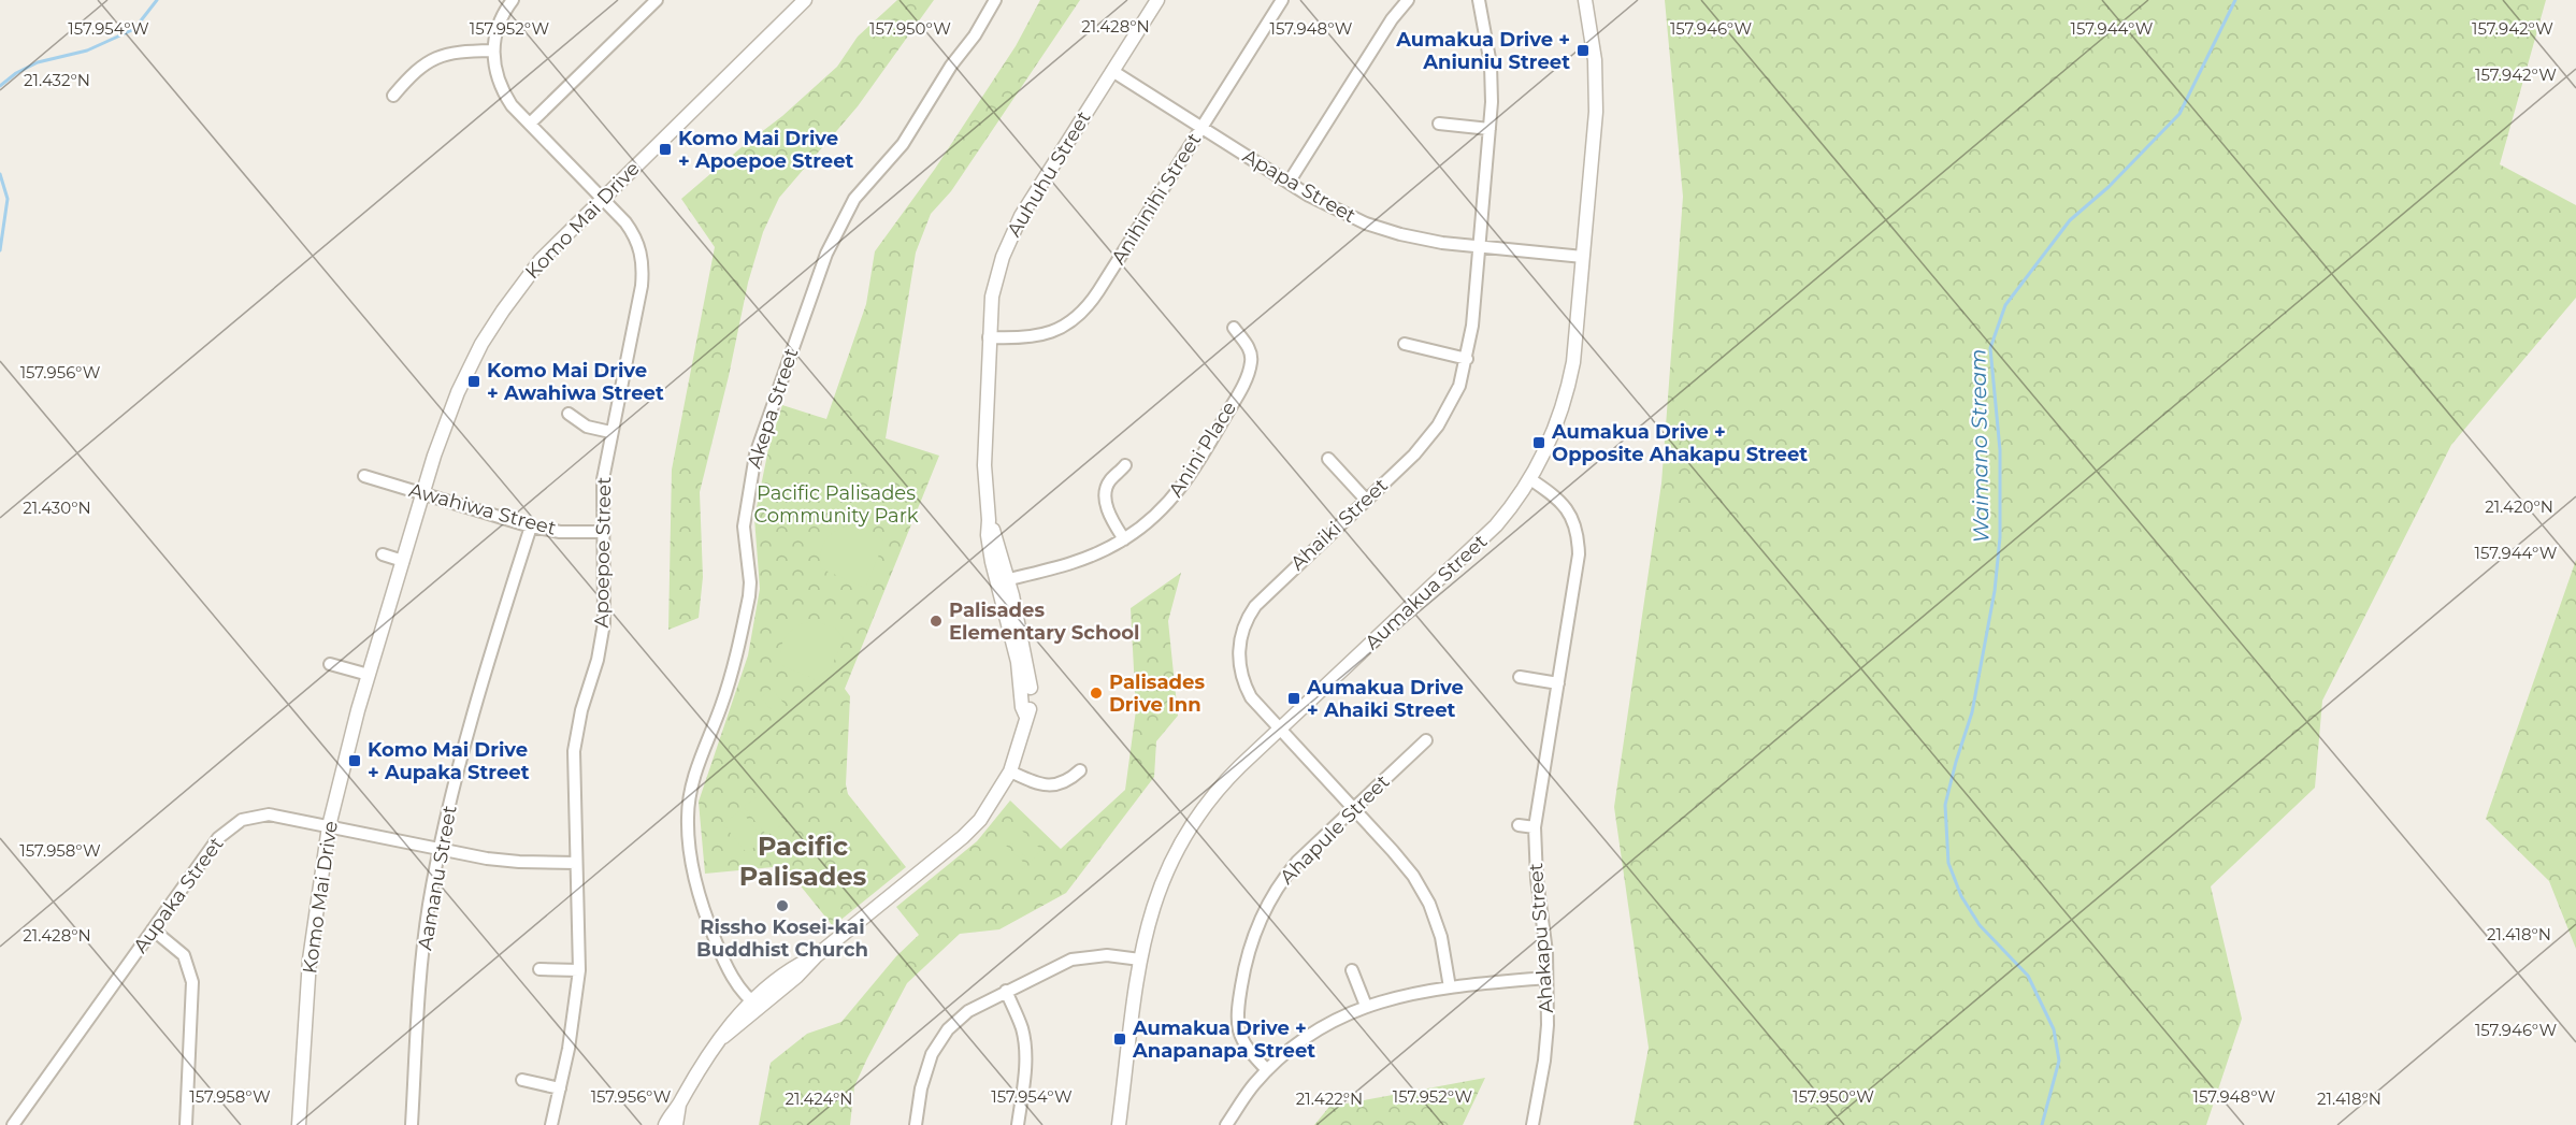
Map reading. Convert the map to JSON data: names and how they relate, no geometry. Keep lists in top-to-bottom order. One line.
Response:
{"streets":{"street":["Auhuhu Street","Apapa Street","Anihinihi Street","Komo Mai Drive","Akepa Street","Anini Place","Awahiwa Street","Ahaiki Street","Apoepoe Street","Aumakua Street","Ahapule Street","Aamanu Street","Aupaka Street","Ahakapu Street"]},"crossings":[["Auhuhu Street","Apapa Street"],["Auhuhu Street","Anihinihi Street"],["Auhuhu Street","Akepa Street"],["Auhuhu Street","Anini Place"],["Apapa Street","Anihinihi Street"],["Apapa Street","Ahaiki Street"],["Apapa Street","Aumakua Street"],["Komo Mai Drive","Awahiwa Street"],["Komo Mai Drive","Apoepoe Street"],["Komo Mai Drive","Aupaka Street"],["Awahiwa Street","Apoepoe Street"],["Awahiwa Street","Aamanu Street"],["Ahaiki Street","Aumakua Street"],["Ahaiki Street","Ahapule Street"],["Apoepoe Street","Aupaka Street"],["Aumakua Street","Ahakapu Street"],["Aamanu Street","Aupaka Street"]],"districts":["Pacific Palisades"],"water":["Waimano Stream"],"parks":["Pacific Palisades Community Park"],"places":{"transit":["Aumakua Drive + Aniuniu Street","Komo Mai Drive + Apoepoe Street","Komo Mai Drive + Awahiwa Street","Aumakua Drive + Opposite Ahakapu Street","Aumakua Drive + Ahaiki Street","Komo Mai Drive + Aupaka Street","Aumakua Drive + Anapanapa Street"],"other":["Palisades Elementary School","Palisades Drive Inn","Rissho Kosei-kai Buddhist Church"]},"coordinates":["21.428°N","157.942°W","157.954°W","157.952°W","157.950°W","157.948°W","157.946°W","157.944°W","21.432°N","157.956°W","21.420°N","21.430°N","157.958°W","21.418°N","21.424°N","21.422°N"]}
